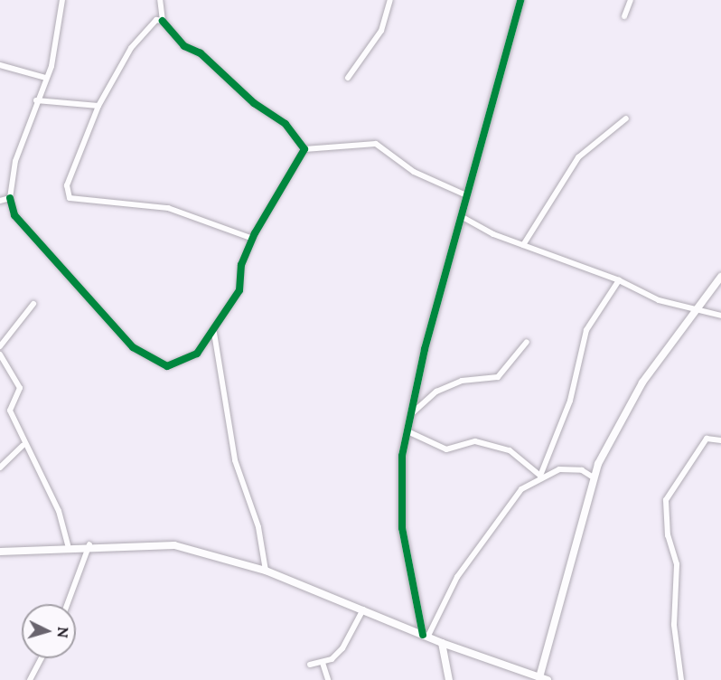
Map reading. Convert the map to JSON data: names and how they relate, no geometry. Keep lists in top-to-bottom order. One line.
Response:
{"north":"right"}
